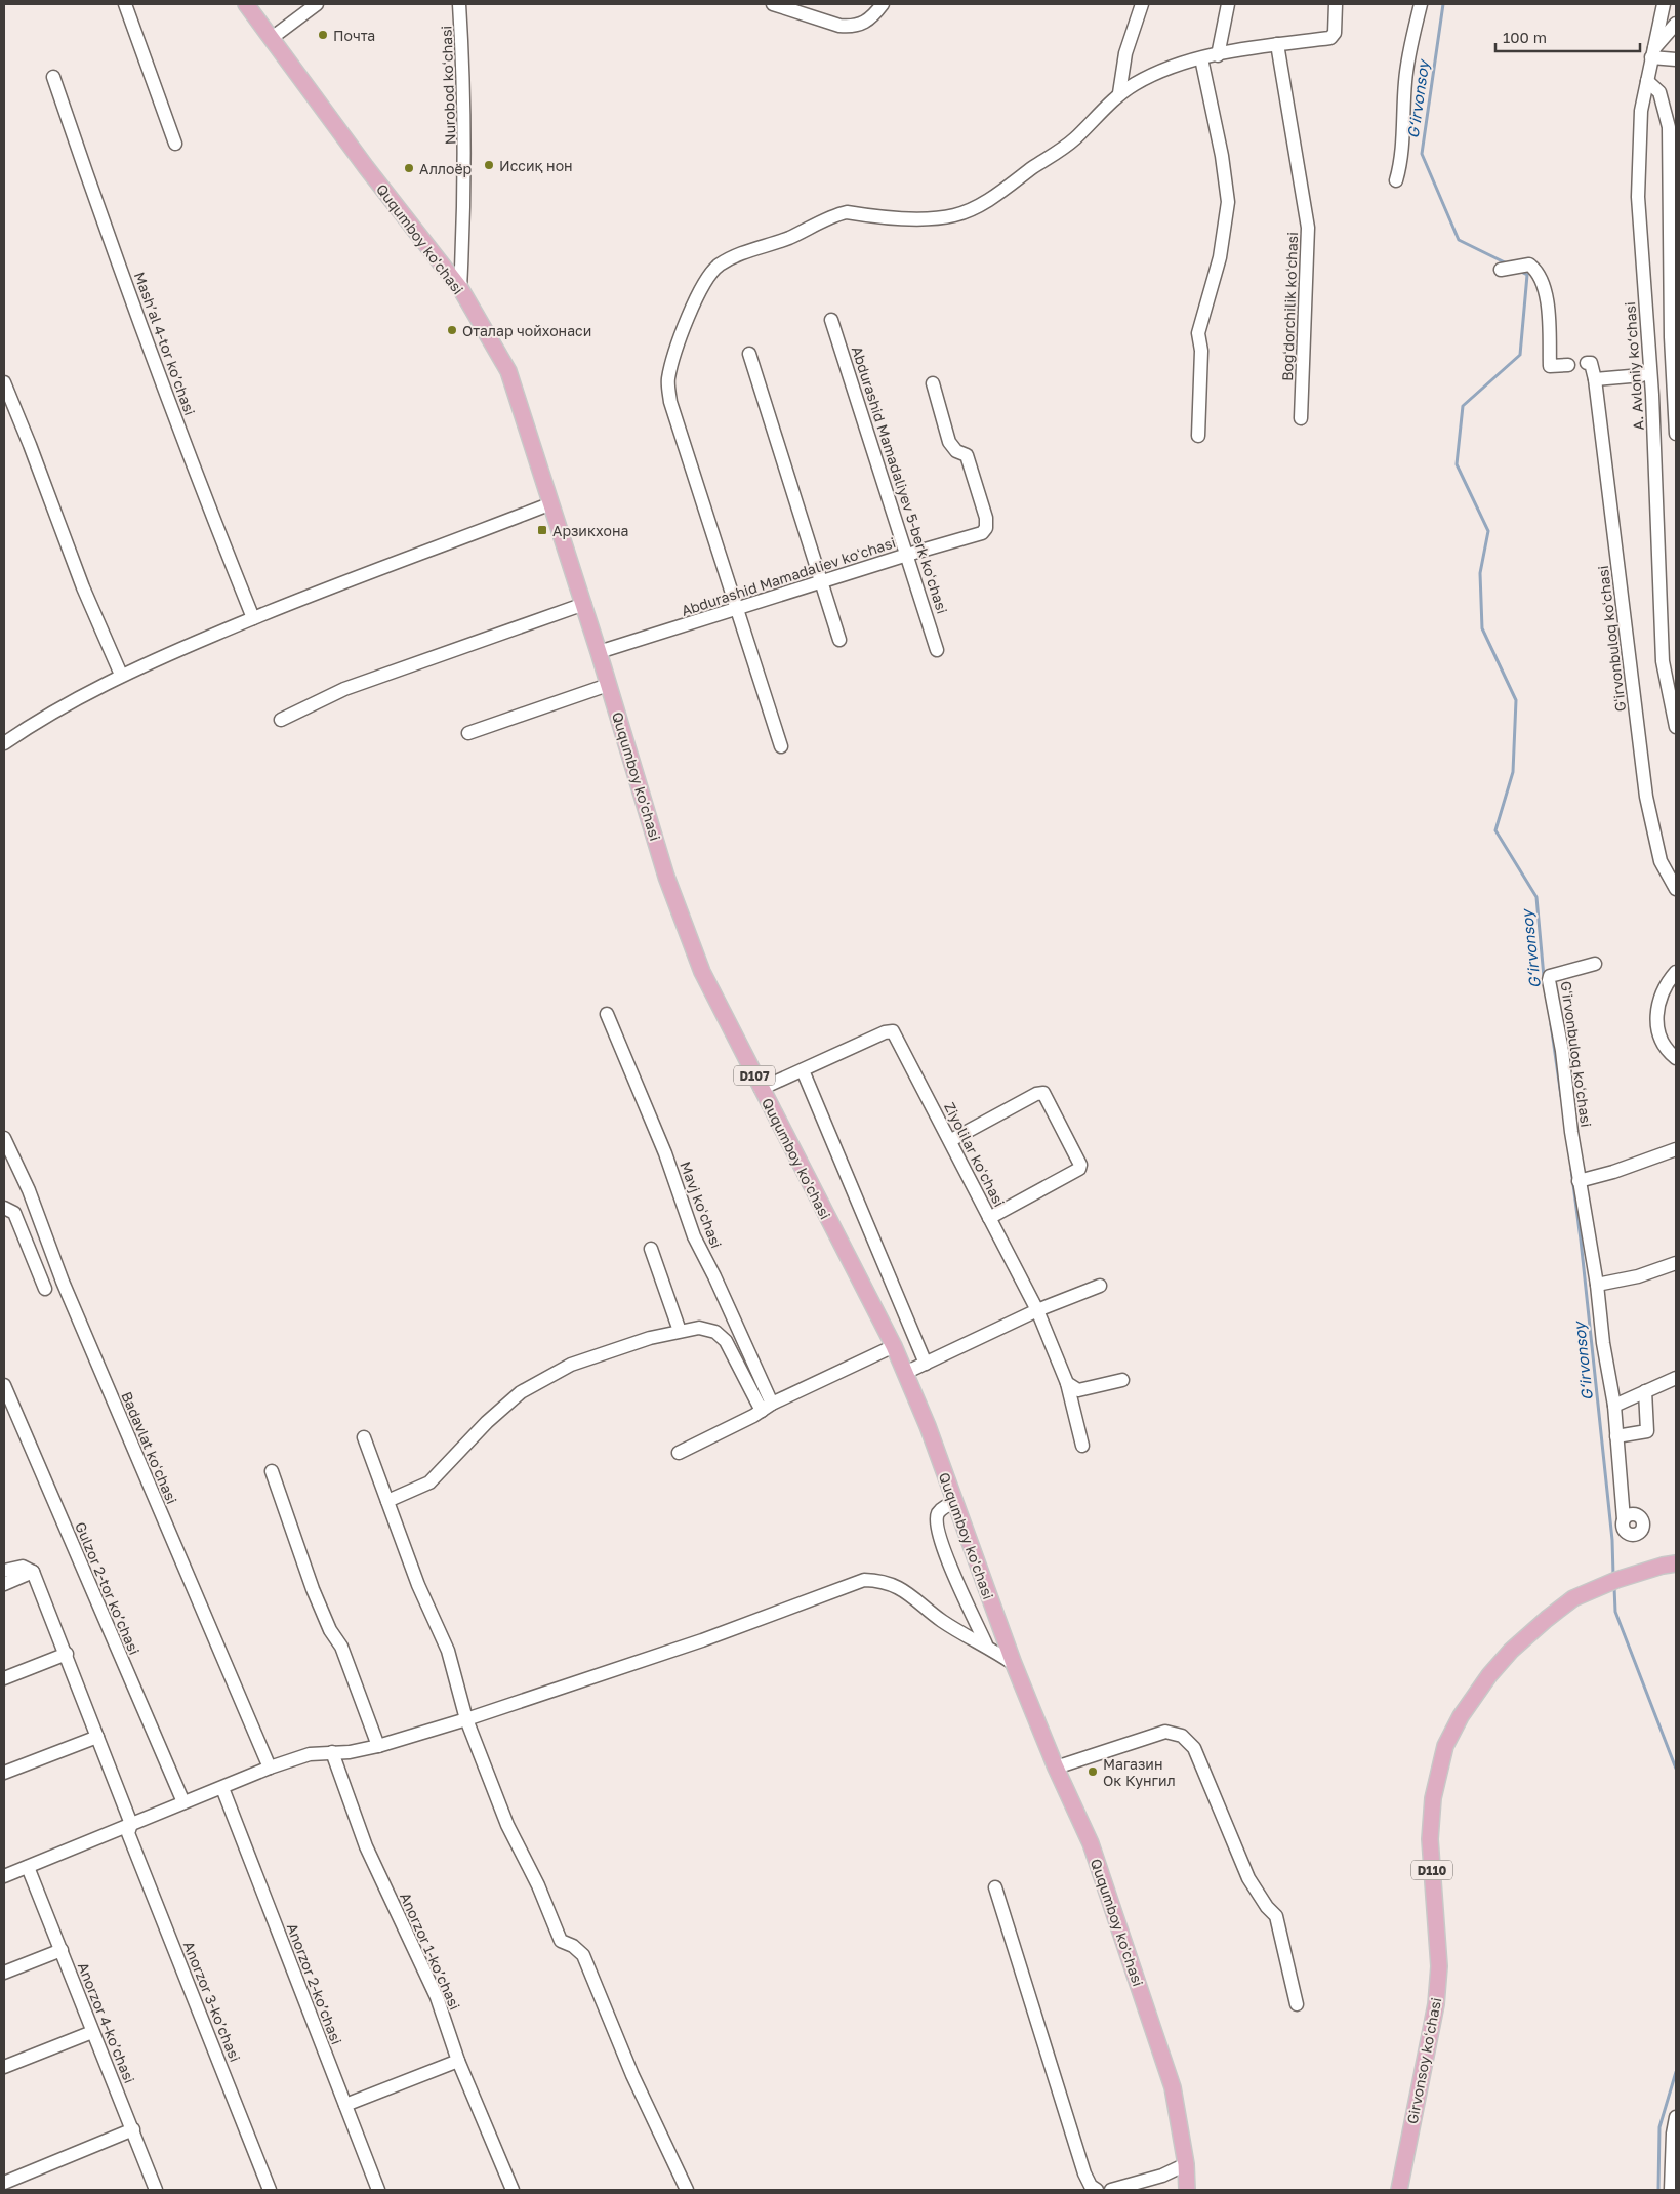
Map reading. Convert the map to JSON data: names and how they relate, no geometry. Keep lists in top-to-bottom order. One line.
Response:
{"streets":{"main road":["Ququmboy ko'chasi","D107","D110","Girvonsoy koʻchasi"],"street":["Nurobod koʻchasi","Bogʻdorchilik koʻchasi","Mashʼal 4-tor koʼchasi","A. Avloniy ko‘chasi","Abdurashid Mamadaliyev 5-berk koʻchasi","Abdurashid Mamadaliev koʻchasi","Gʻirvonbuloq koʻchasi","Ziyolilar koʻchasi","Mavj koʻchasi","Badavlat koʻchasi","Gulzor 2-tor koʼchasi","Аnorzor 1-koʼchasi","Аnorzor 2-koʼchasi","Аnorzor 3-koʼchasi","Аnorzor 4-koʼchasi"]},"crossings":[["Nurobod koʻchasi","Ququmboy ko'chasi"],["Ququmboy ko'chasi","Abdurashid Mamadaliev koʻchasi"],["Abdurashid Mamadaliyev 5-berk koʻchasi","Abdurashid Mamadaliev koʻchasi"]],"water":["G‘irvonsoy"],"places":{"other":["Почта","Иссиқ нон","Аллоёр","Оталар чойхонаси","Магазин Ок Кунгил"],"transit":["Арзикхона"]},"scale_bar":"100 m"}
